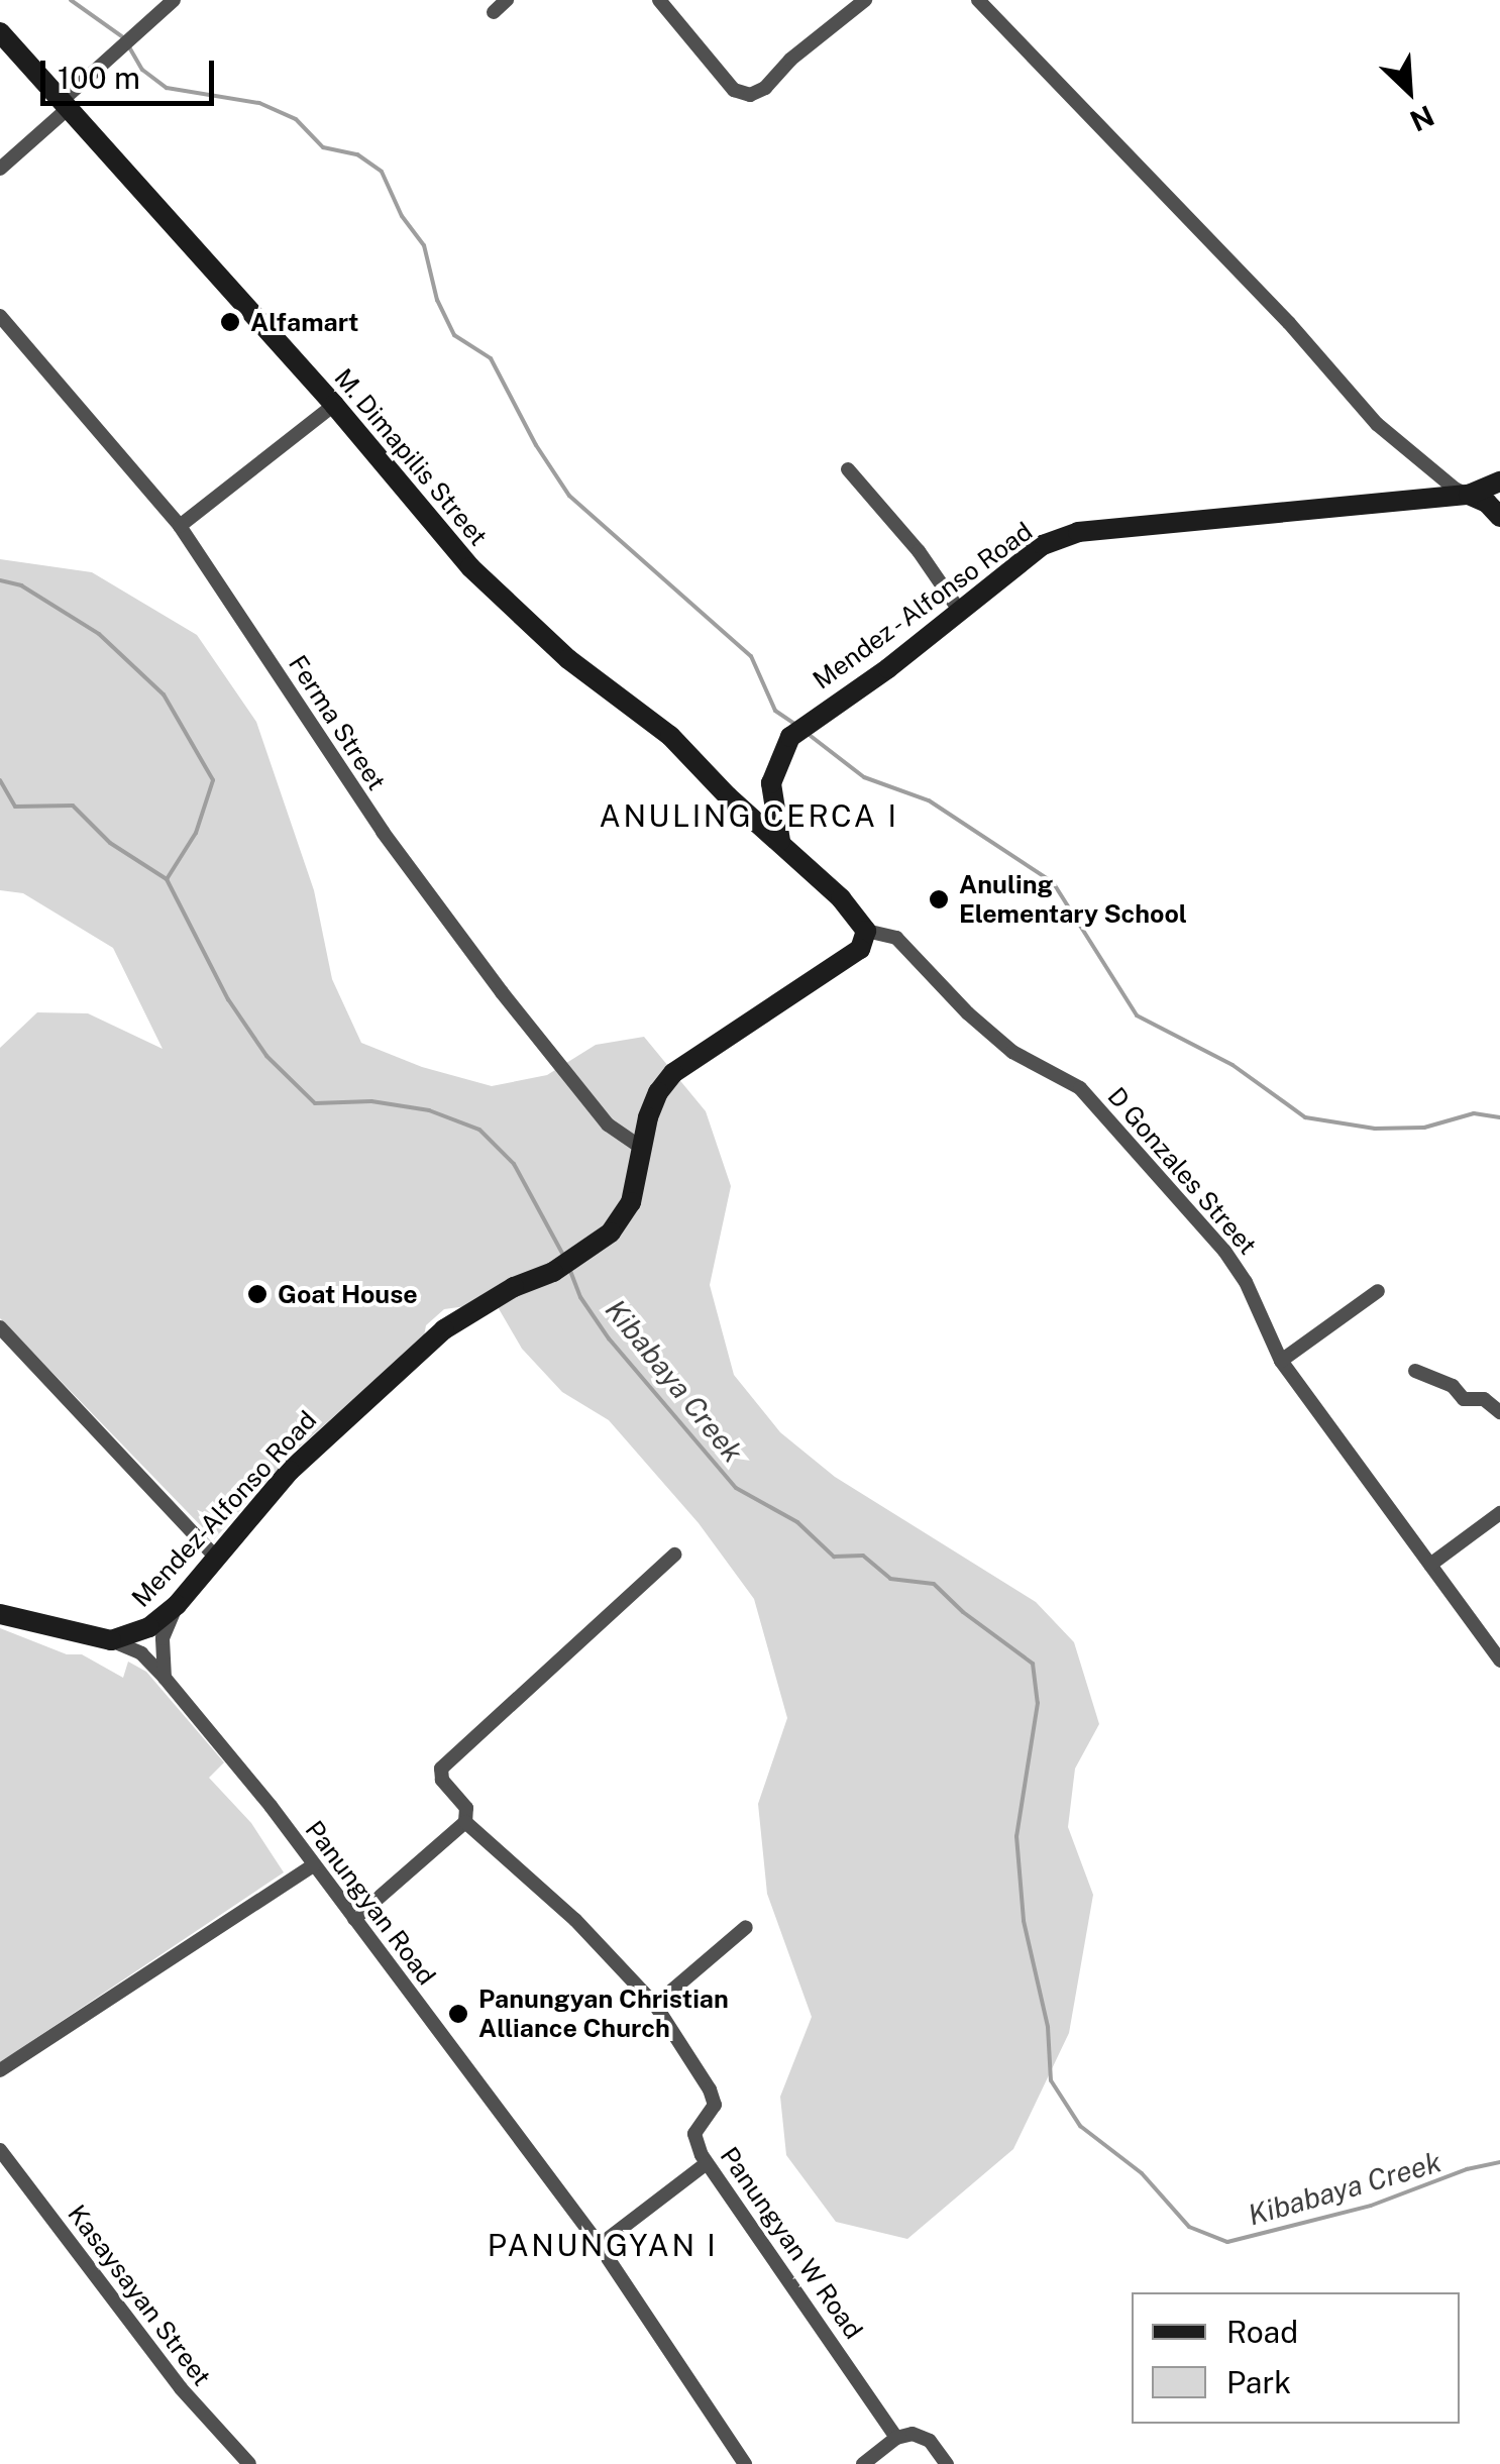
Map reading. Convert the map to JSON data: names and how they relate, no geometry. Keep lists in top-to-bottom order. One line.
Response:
{"streets":{"main road":["M. Dimapilis Street","Mendez - Alfonso Road","Mendez-Alfonso Road"],"street":["Ferma Street","D Gonzales Street","Panungyan Road","Panungyan W Road","Kasaysayan Street"]},"crossings":[["Ferma Street","Mendez-Alfonso Road"],["D Gonzales Street","Mendez-Alfonso Road"],["Mendez-Alfonso Road","Panungyan Road"]],"districts":["ANULING CERCA I","PANUNGYAN I"],"water":["Kibabaya Creek"],"places":["Alfamart","Anuling Elementary School","Goat House","Panungyan Christian Alliance Church"],"legend":["Road","Park"],"scale_bar":"100 m","north":"bottom right"}
